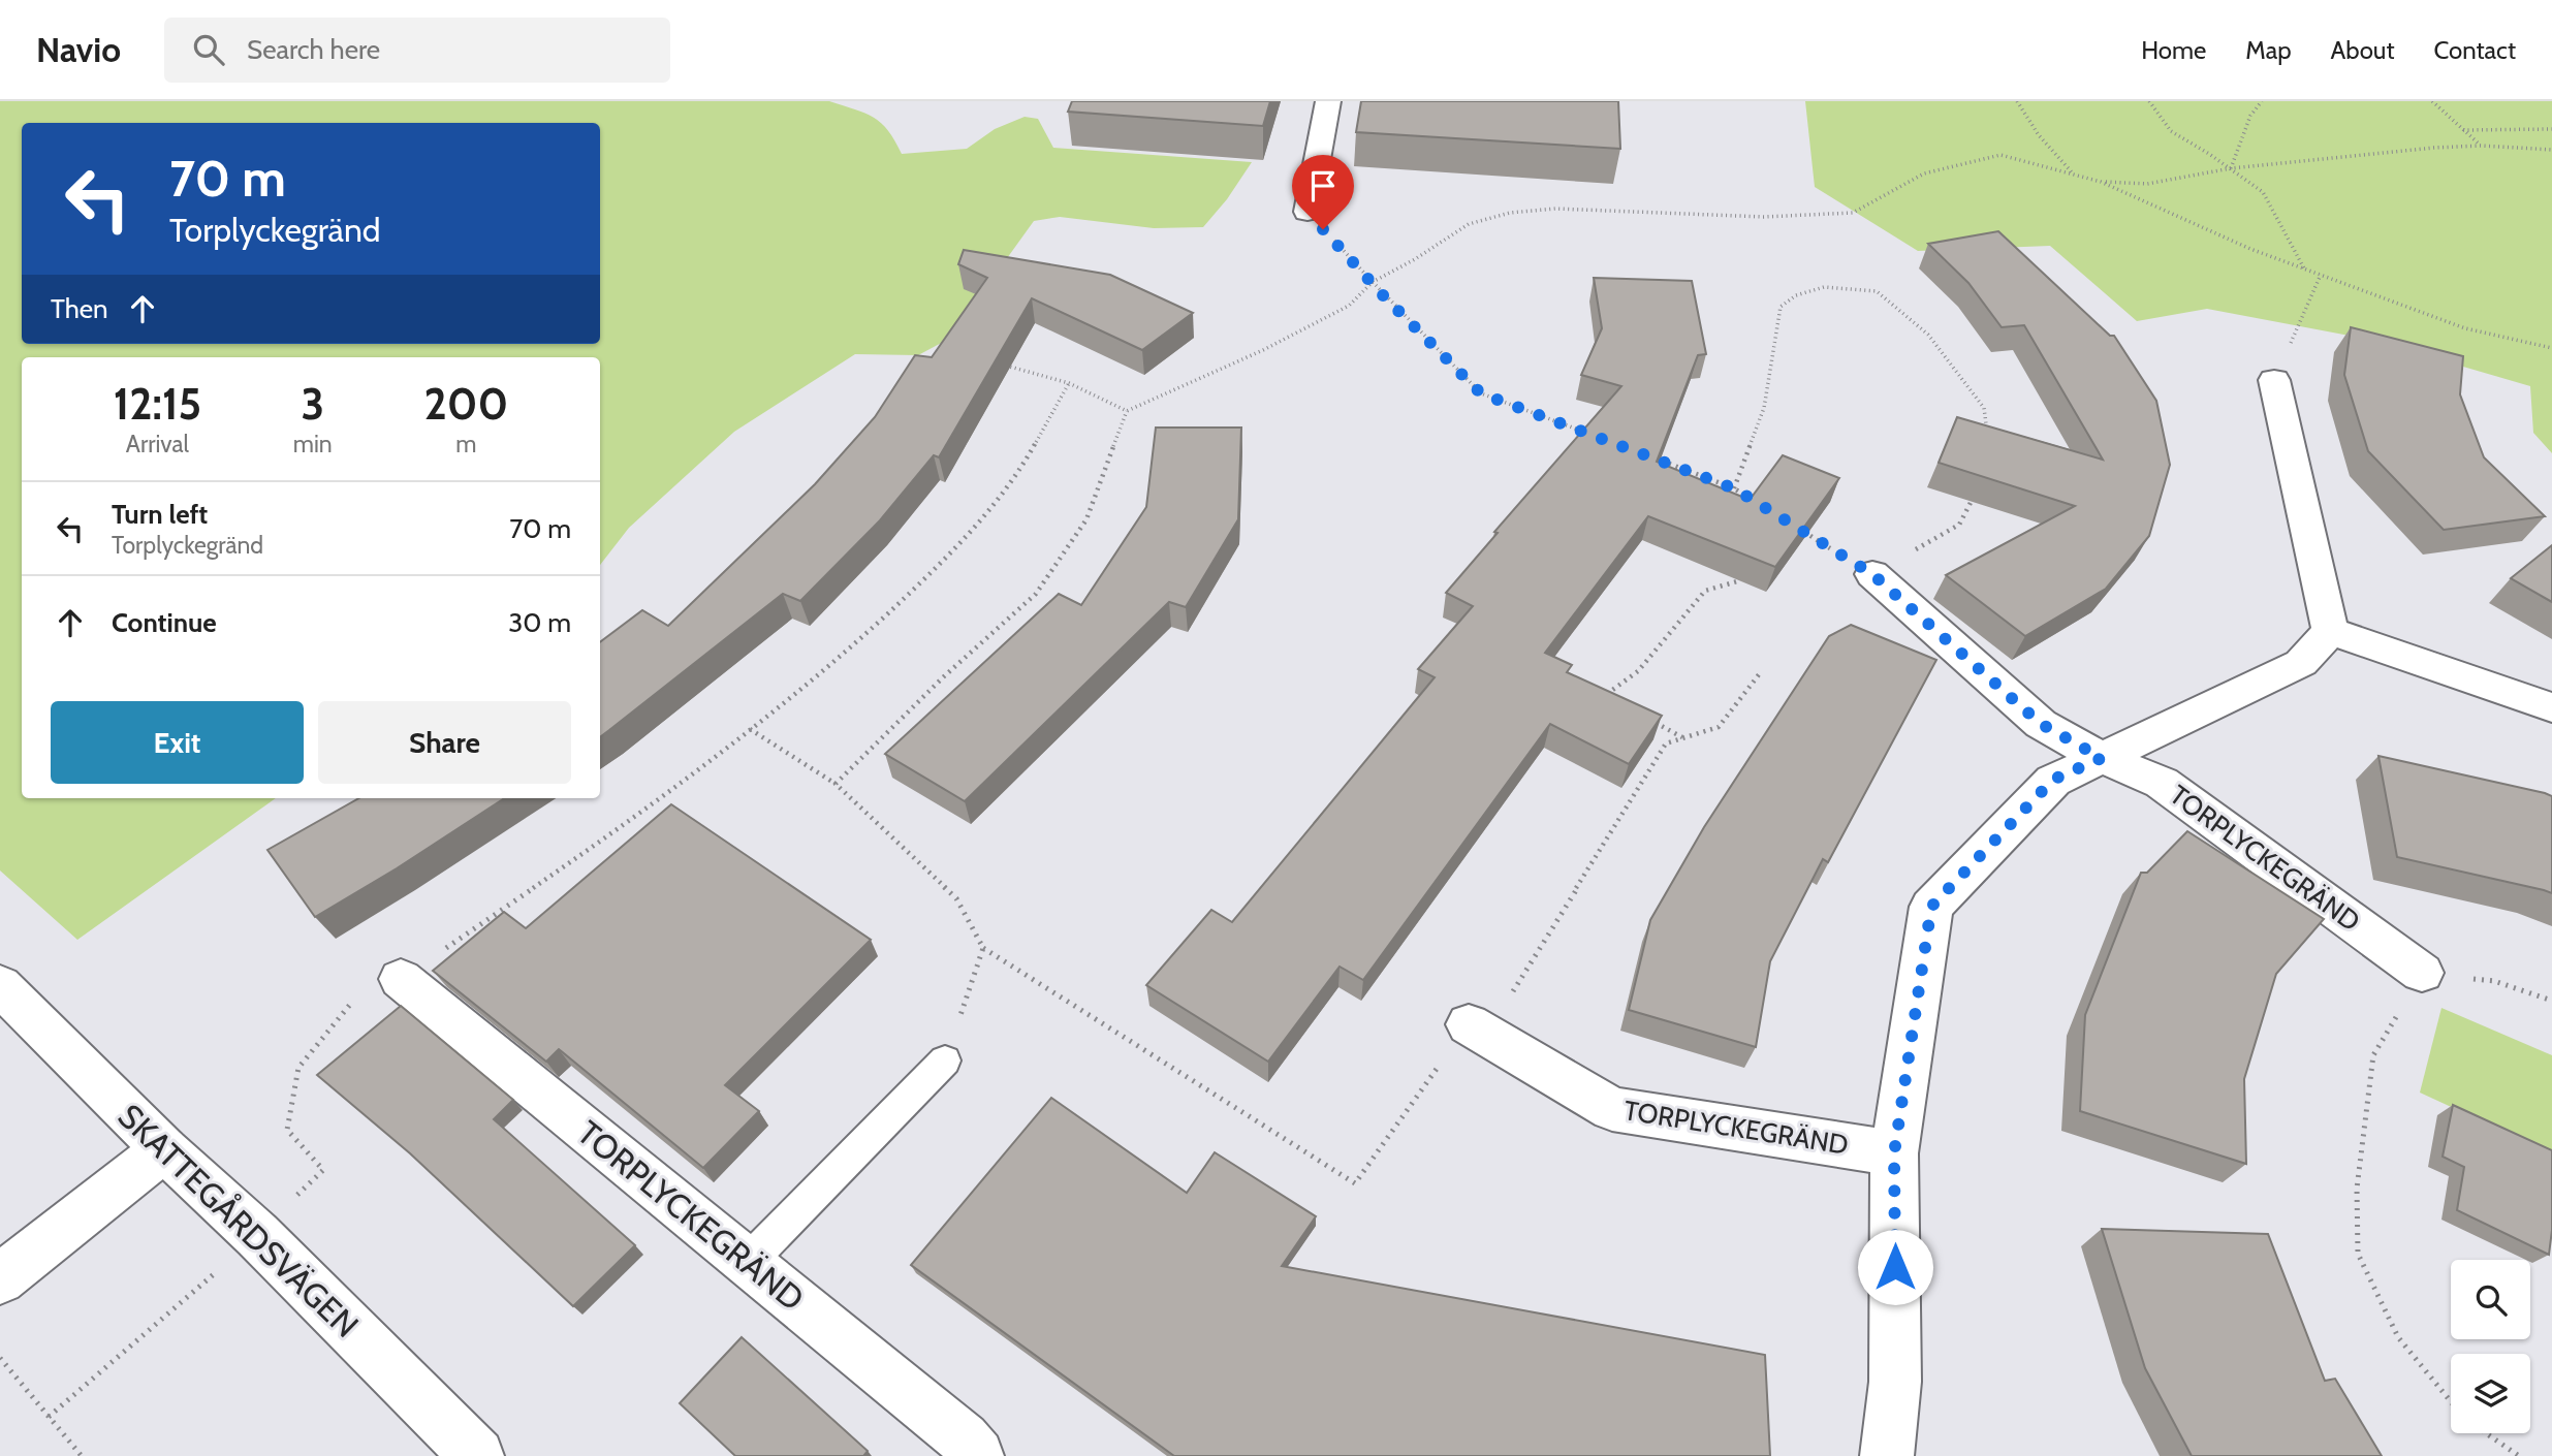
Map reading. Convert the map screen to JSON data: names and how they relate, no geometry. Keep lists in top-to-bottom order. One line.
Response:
{"streets":{"street":["TORPLYCKEGRÄND","SKATTEGÅRDSVÄGEN"]},"page":{"header":"Navio","search":"Search here","nav":["Home","Map","About","Contact"],"turn":["70 m","Torplyckegränd"],"then":"Then","eta":["12:15","Arrival","3","min","200","m"],"list":[{"name":"Turn left","note":"Torplyckegränd","value":"70 m"},{"name":"Continue","value":"30 m"}],"buttons":["Exit","Share"]}}
